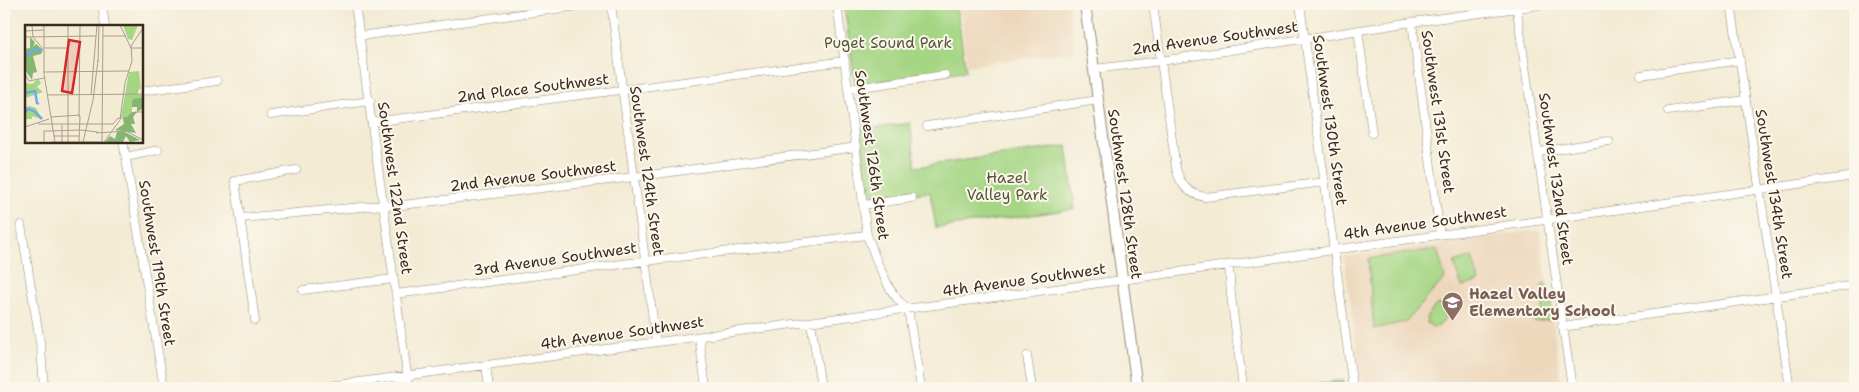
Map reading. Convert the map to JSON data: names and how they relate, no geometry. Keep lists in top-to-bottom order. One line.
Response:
{"streets":{"main road":["Southwest 128th Street"],"street":["2nd Avenue Southwest","2nd Place Southwest","Southwest 131st Street","Southwest 130th Street","Southwest 126th Street","Southwest 124th Street","Southwest 132nd Street","Southwest 122nd Street","Southwest 134th Street","4th Avenue Southwest","3rd Avenue Southwest","Southwest 119th Street"]},"crossings":[["2nd Avenue Southwest","Southwest 131st Street"],["2nd Avenue Southwest","Southwest 130th Street"],["2nd Avenue Southwest","Southwest 126th Street"],["2nd Avenue Southwest","Southwest 124th Street"],["2nd Avenue Southwest","Southwest 132nd Street"],["2nd Avenue Southwest","Southwest 122nd Street"],["2nd Avenue Southwest","Southwest 128th Street"],["2nd Place Southwest","Southwest 126th Street"],["2nd Place Southwest","Southwest 124th Street"],["2nd Place Southwest","Southwest 122nd Street"],["Southwest 131st Street","4th Avenue Southwest"],["Southwest 130th Street","4th Avenue Southwest"],["Southwest 126th Street","4th Avenue Southwest"],["Southwest 126th Street","3rd Avenue Southwest"],["Southwest 124th Street","4th Avenue Southwest"],["Southwest 124th Street","3rd Avenue Southwest"],["Southwest 132nd Street","4th Avenue Southwest"],["Southwest 122nd Street","4th Avenue Southwest"],["Southwest 122nd Street","3rd Avenue Southwest"],["Southwest 128th Street","4th Avenue Southwest"],["Southwest 134th Street","4th Avenue Southwest"]],"parks":["Puget Sound Park","Hazel Valley Park"],"places":{"school or university":["Hazel Valley Elementary School"]}}
